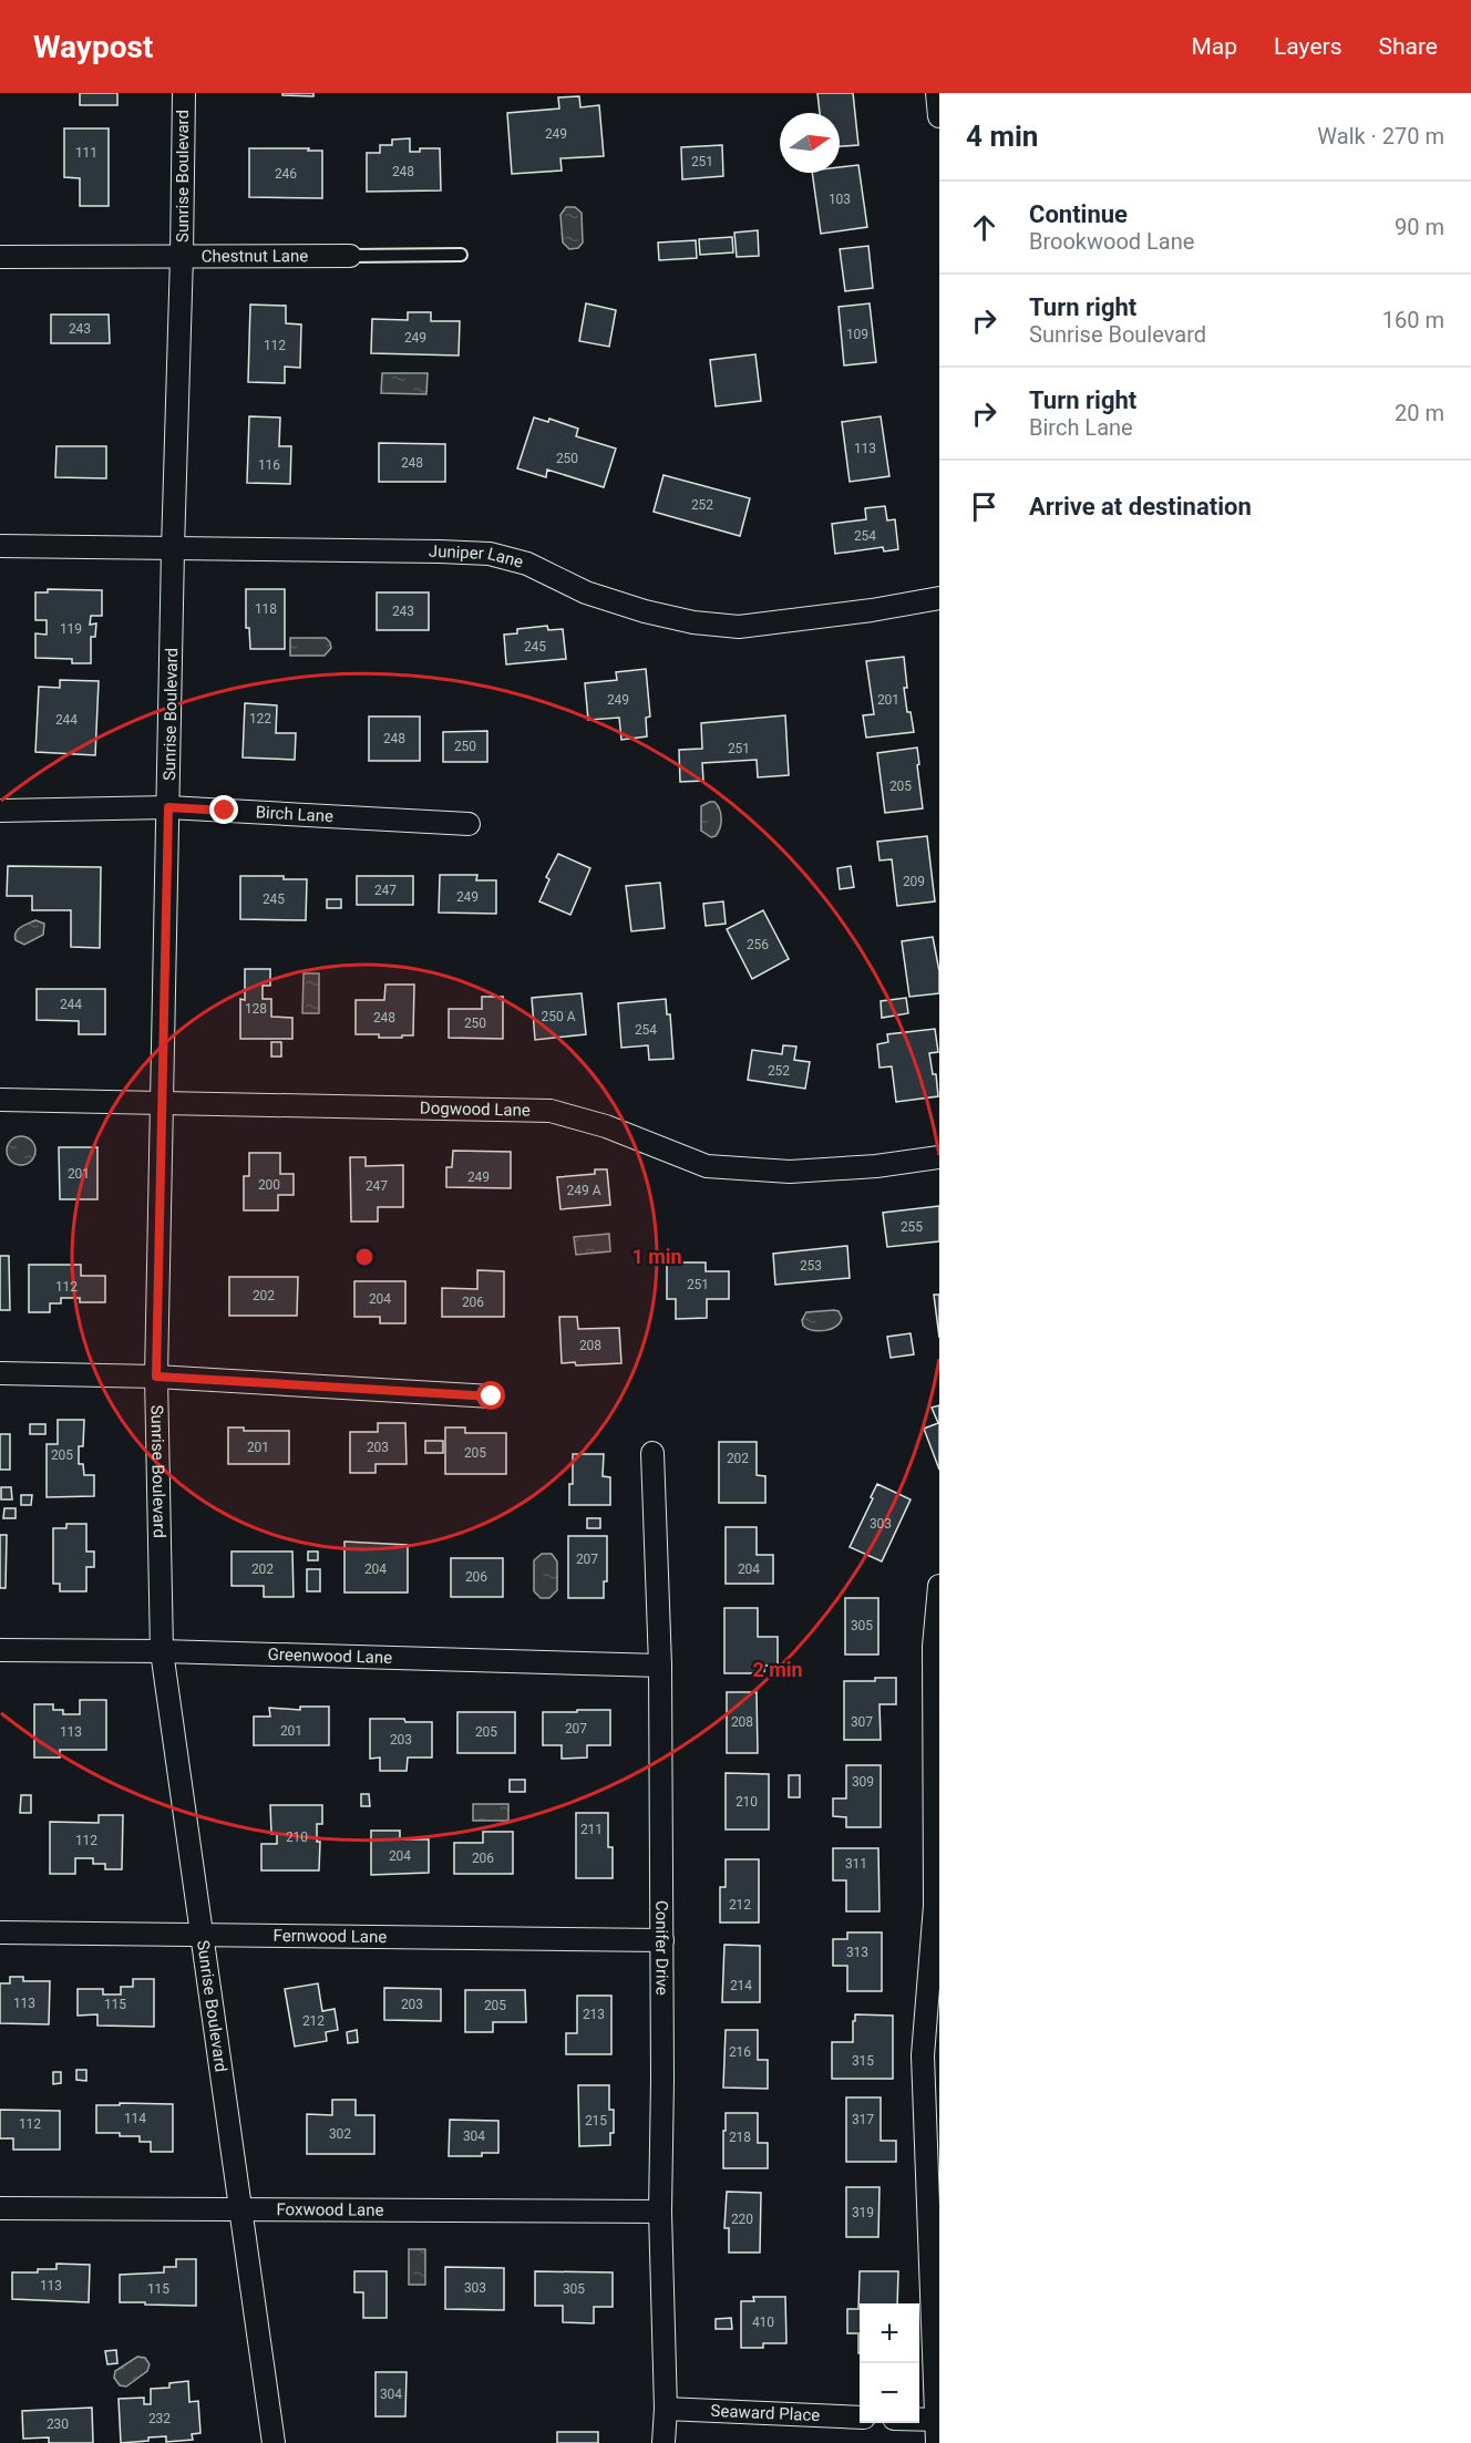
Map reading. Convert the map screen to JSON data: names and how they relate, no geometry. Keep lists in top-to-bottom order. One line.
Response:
{"streets":{"street":["Sunrise Boulevard","Chestnut Lane","Juniper Lane","Birch Lane","Dogwood Lane","Greenwood Lane","Fernwood Lane","Conifer Drive","Foxwood Lane","Seaward Place"]},"crossings":[["Sunrise Boulevard","Chestnut Lane"],["Sunrise Boulevard","Juniper Lane"],["Sunrise Boulevard","Birch Lane"],["Sunrise Boulevard","Dogwood Lane"],["Sunrise Boulevard","Greenwood Lane"],["Sunrise Boulevard","Fernwood Lane"],["Sunrise Boulevard","Foxwood Lane"],["Greenwood Lane","Conifer Drive"],["Fernwood Lane","Conifer Drive"],["Conifer Drive","Foxwood Lane"],["Conifer Drive","Seaward Place"]],"house_numbers":["249","111","251","248","246","103","243","109","249","112","113","250","248","116","252","254","118","243","119","245","249","201","122","244","248","250","251","205","209","247","249","245","256","244","128","250 A","248","250","254","252","201","249","200","247","249 A","255","253","251","112","202","204","206","208","201","203","205","205","202","303","207","202","204","204","206","305","208","307","207","201","113","205","203","309","210","211","210","112","204","206","311","212","313","214","113","115","203","205","213","212","216","315","114","317","215","112","302","304","218","319","220","113","303","115","305","410","304","232","230"],"north":"right","page":{"header":"Waypost","nav":["Map","Layers","Share"],"heading":["4 min","Walk · 270 m"],"list":[["Continue","Brookwood Lane","90 m"],["Turn right","Sunrise Boulevard","160 m"],["Turn right","Birch Lane","20 m"],"Arrive at destination"],"map_buttons":["+","−"]},"rings":["1 min","2 min"]}
